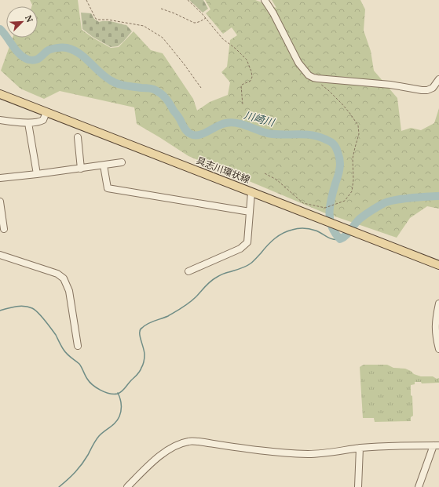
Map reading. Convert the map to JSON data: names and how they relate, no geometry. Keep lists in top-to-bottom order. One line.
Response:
{"streets":{"main road":["具志川環状線"]},"water":["川崎川"],"north":"top right"}
